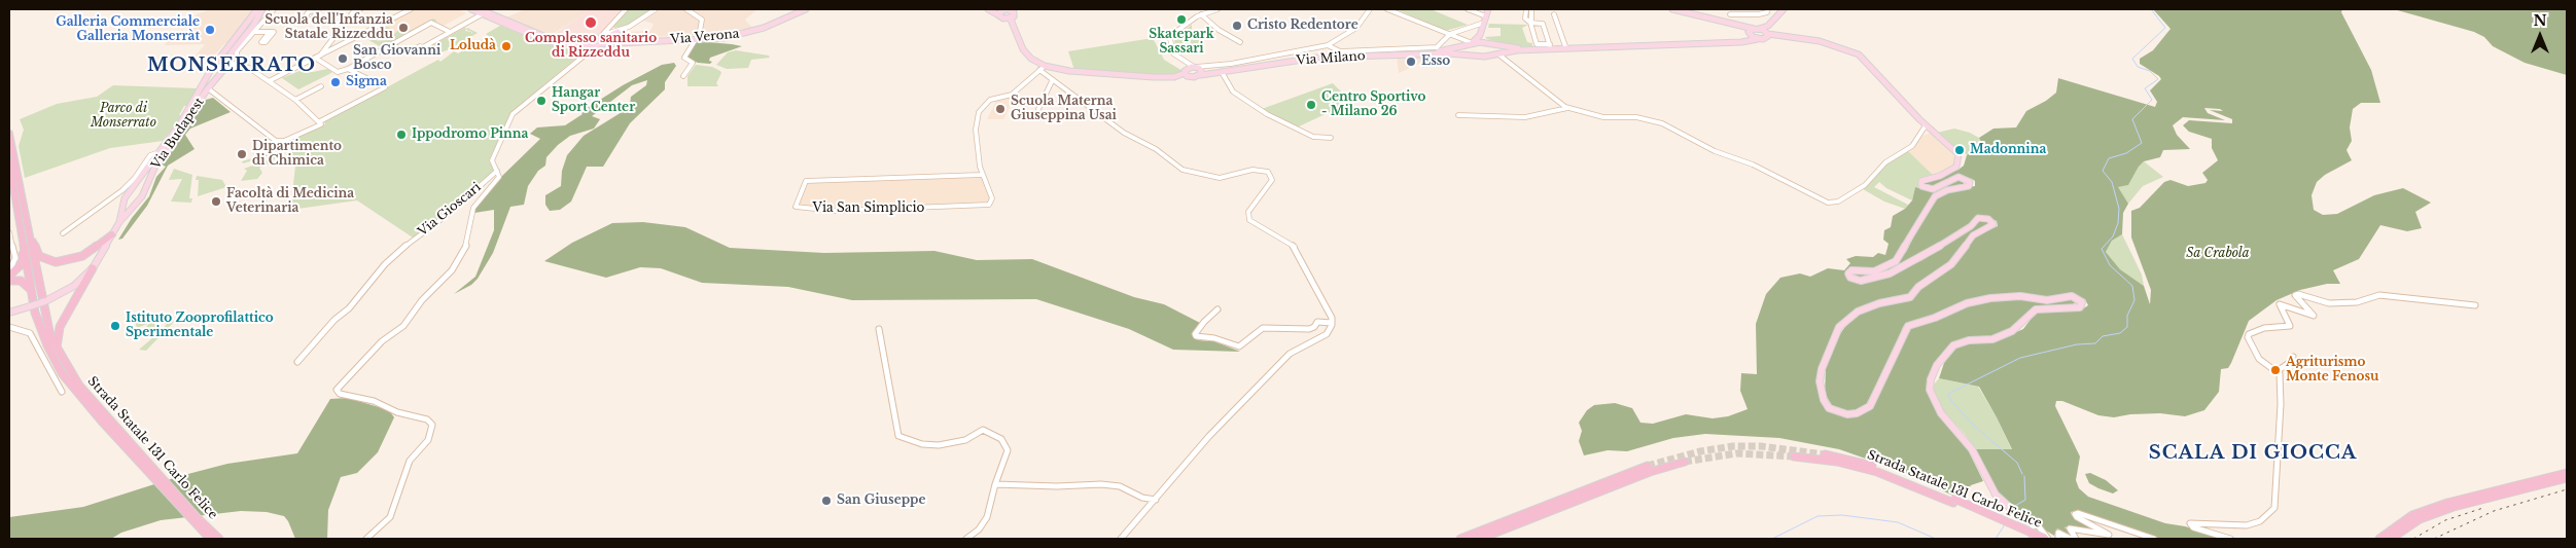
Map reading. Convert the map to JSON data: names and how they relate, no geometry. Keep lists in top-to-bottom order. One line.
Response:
{"streets":{"highway":["Strada Statale 131 Carlo Felice"],"main road":["Via Verona","Via Milano","Via Budapest"],"street":["Via San Simplicio","Via Gioscari"]},"districts":["MONSERRATO","SCALA DI GIOCCA"],"parks":["Parco di Monserrato","Sa Crabola"],"places":["Skatepark Sassari","Complesso sanitario di Rizzeddu","Cristo Redentore","Scuola dell'Infanzia Statale Rizzeddu","Galleria Commerciale Galleria Monserràt","Loludà","San Giovanni Bosco","Esso","Sigma","Hangar Sport Center","Centro Sportivo - Milano 26","Scuola Materna Giuseppina Usai","Ippodromo Pinna","Madonnina","Dipartimento di Chimica","Facoltà di Medicina Veterinaria","Istituto Zooprofilattico Sperimentale","Agriturismo Monte Fenosu","San Giuseppe"],"north":"top"}
